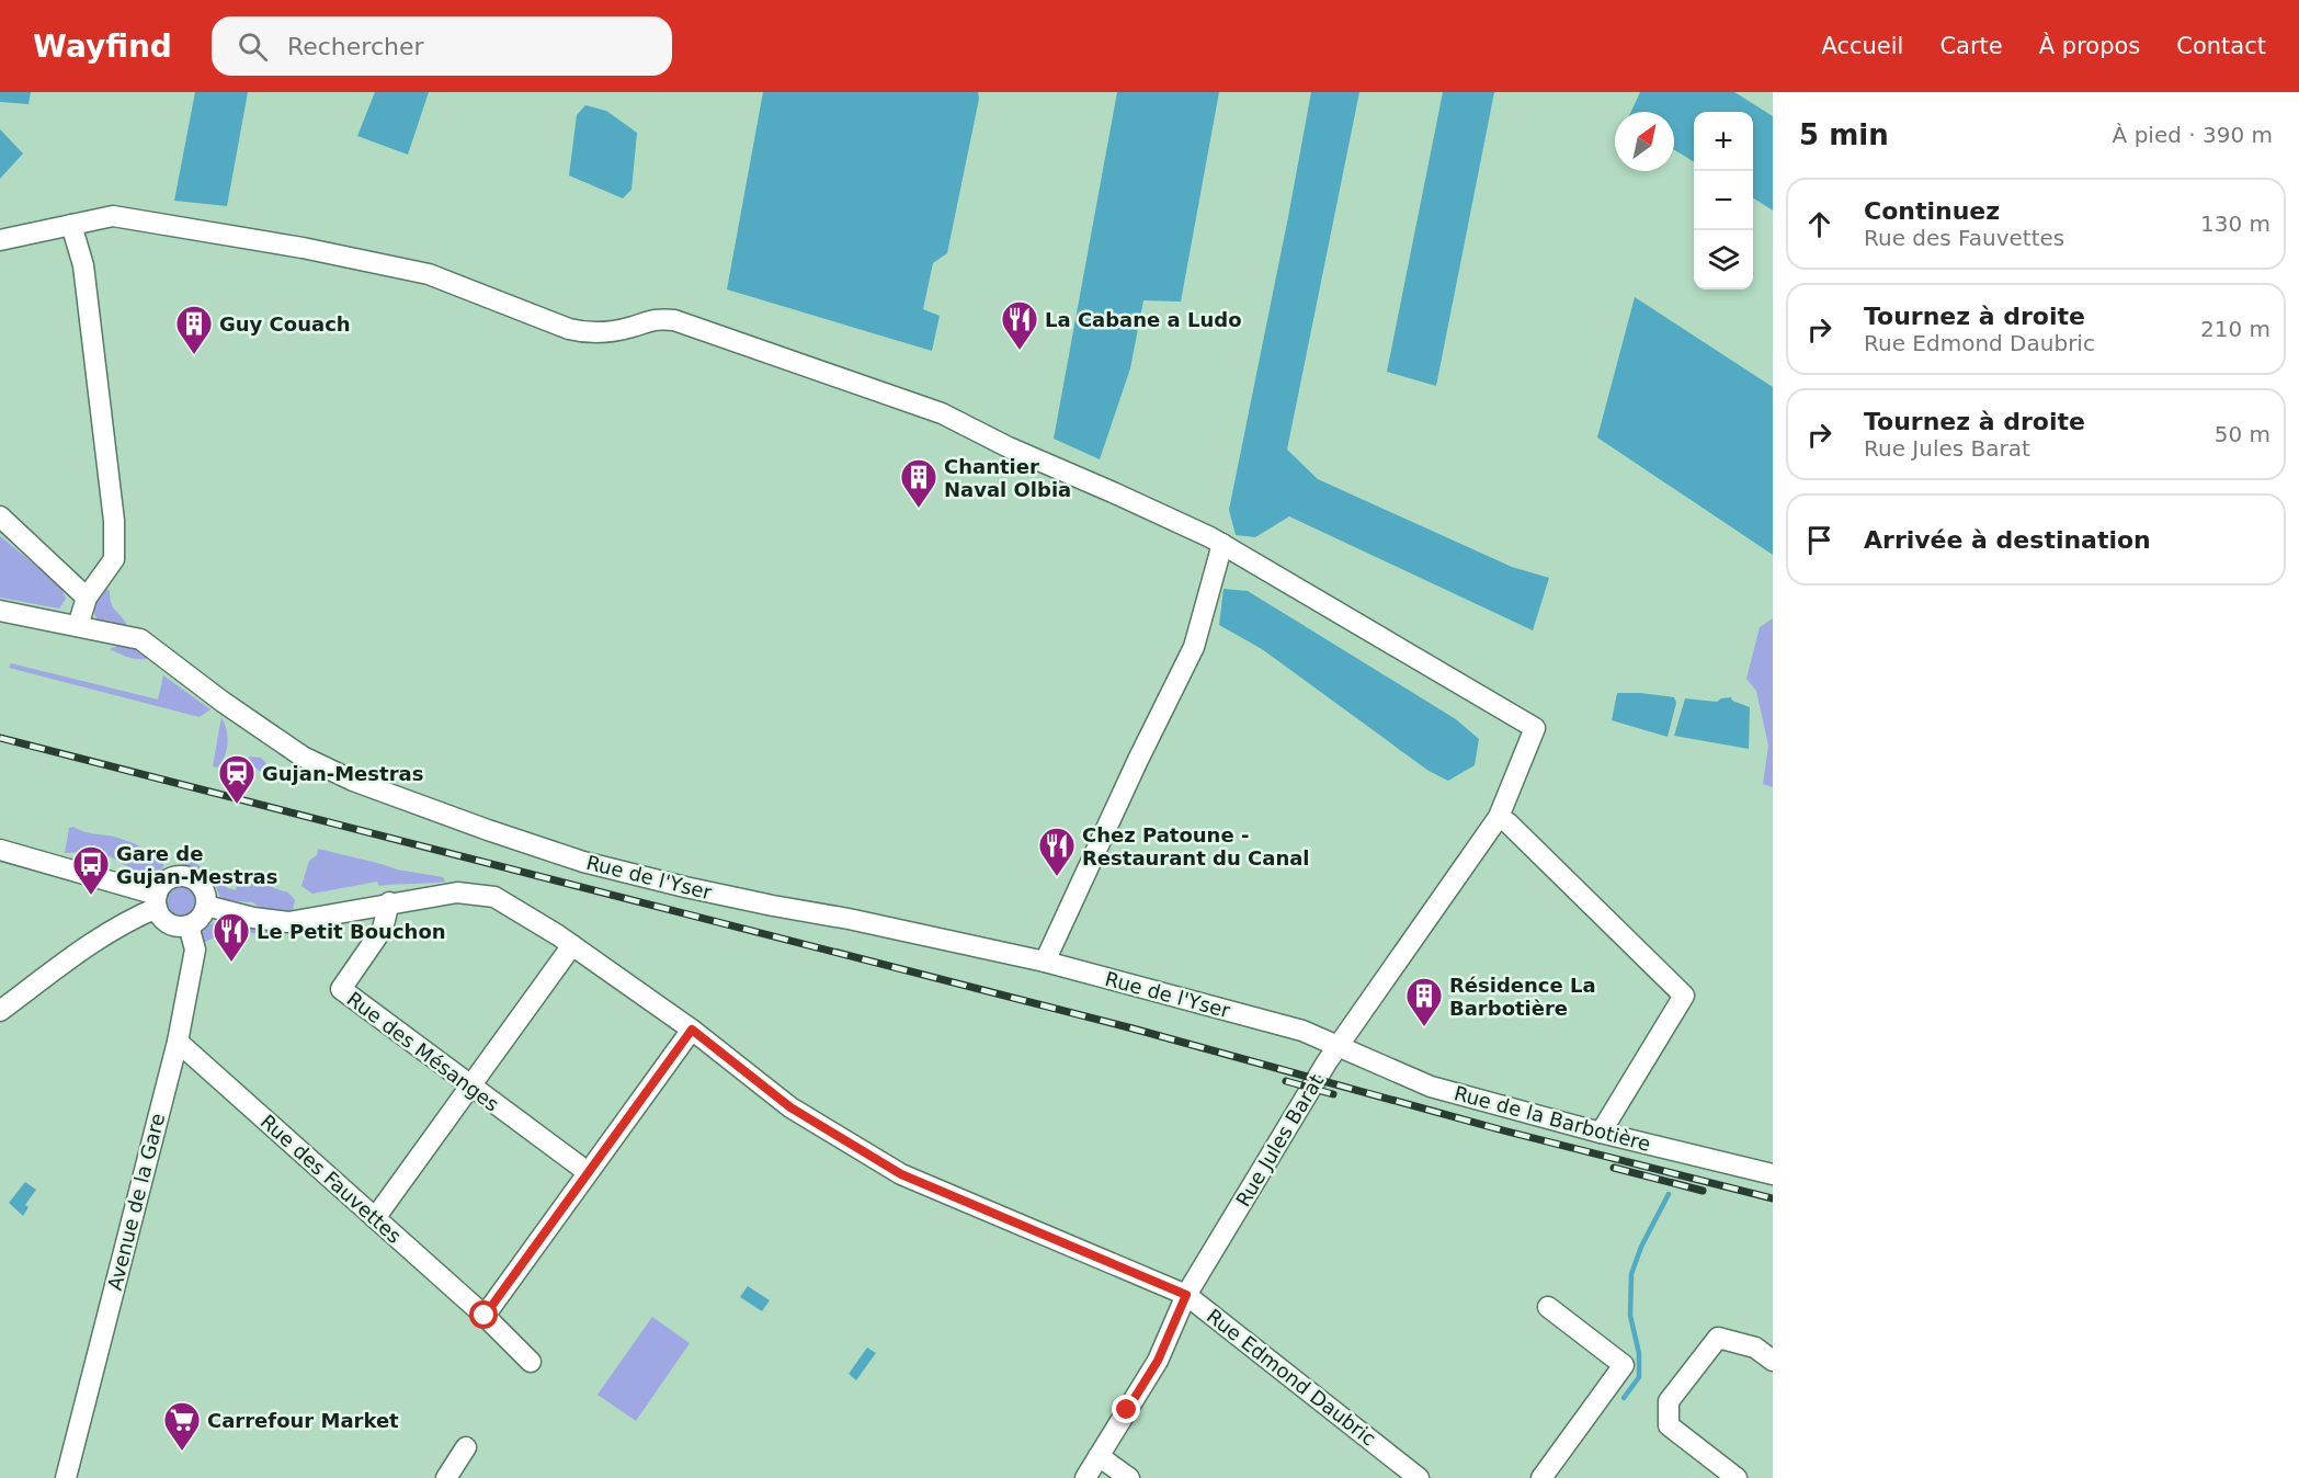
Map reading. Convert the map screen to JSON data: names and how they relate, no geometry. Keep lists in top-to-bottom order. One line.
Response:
{"streets":{"street":["Rue de l'Yser","Rue des Mésanges","Rue de la Barbotière","Rue Jules Barat","Rue des Fauvettes","Avenue de la Gare","Rue Edmond Daubric"]},"crossings":[["Rue de l'Yser","Rue de la Barbotière"],["Rue de l'Yser","Rue Jules Barat"],["Rue des Mésanges","Rue Edmond Daubric"],["Rue de la Barbotière","Rue Jules Barat"],["Rue Jules Barat","Rue Edmond Daubric"],["Rue des Fauvettes","Avenue de la Gare"],["Avenue de la Gare","Rue Edmond Daubric"]],"places":{"restaurant":["La Cabane a Ludo","Chez Patoune - Restaurant du Canal","Le Petit Bouchon"],"building":["Guy Couach","Chantier Naval Olbia","Résidence La Barbotière"],"station":["Gujan-Mestras"],"bus stop":["Gare de Gujan-Mestras"],"supermarket":["Carrefour Market"]},"north":"top right","page":{"header":"Wayfind","search":"Rechercher","nav":["Accueil","Carte","À propos","Contact"],"heading":["5 min","À pied · 390 m"],"map_buttons":["+","−"],"list":[["Continuez","Rue des Fauvettes","130 m"],["Tournez à droite","Rue Edmond Daubric","210 m"],["Tournez à droite","Rue Jules Barat","50 m"],"Arrivée à destination"]}}
